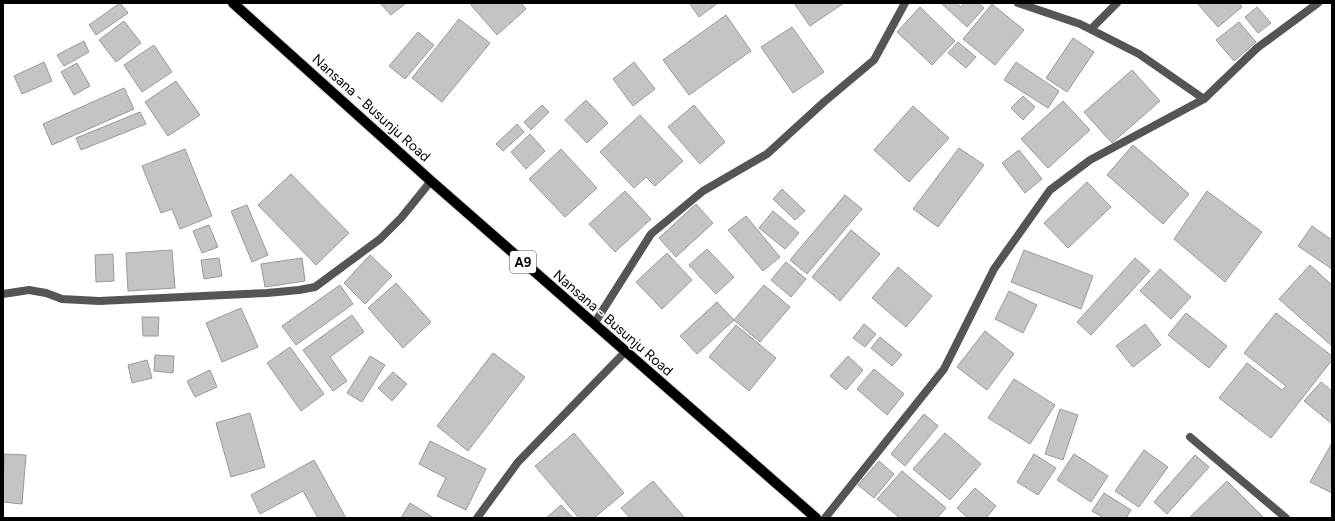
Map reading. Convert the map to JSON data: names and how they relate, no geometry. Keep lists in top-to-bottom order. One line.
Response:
{"streets":{"main road":["Nansana - Busunju Road","A9"]}}
